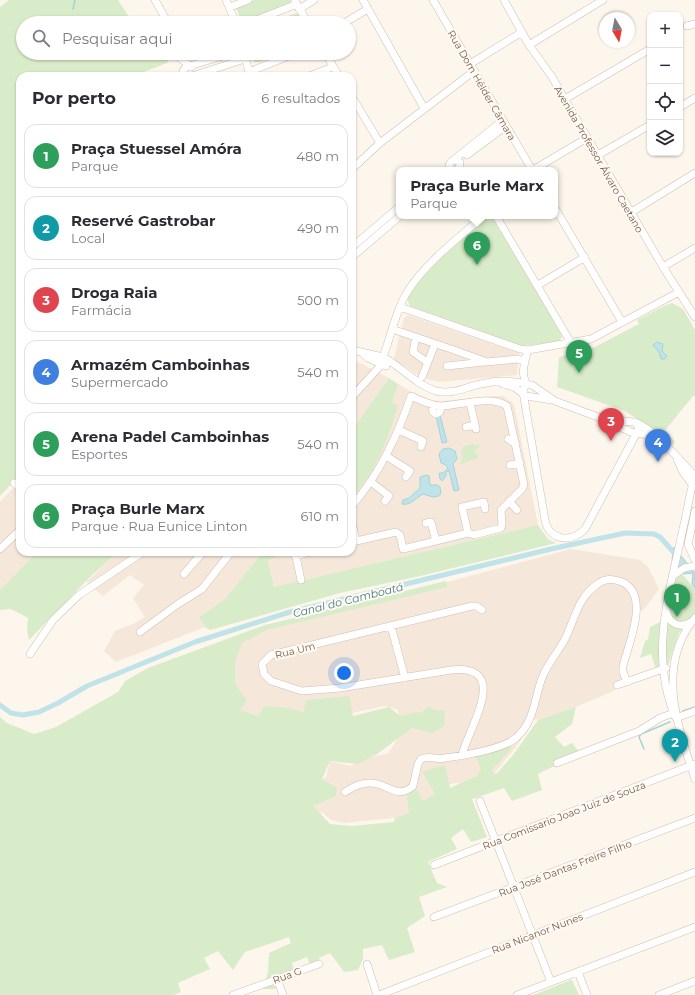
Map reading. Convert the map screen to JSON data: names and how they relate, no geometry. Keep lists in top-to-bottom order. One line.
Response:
{"streets":{"street":["Rua Dom Hélder Câmara","Avenida Professor Álvaro Caetano","Rua Um","Rua Comissario Joao Juiz de Souza","Rua José Dantas Freire Filho","Rua Nicanor Nunes","Rua G"]},"water":["Canal do Camboatá"],"north":"bottom","page":{"map_buttons":["+","−"],"search":"Pesquisar aqui","heading":["Por perto","6 resultados"],"list":[{"mark":"1","name":"Praça Stuessel Amóra","note":"Parque","value":"480 m"},{"mark":"2","name":"Reservé Gastrobar","note":"Local","value":"490 m"},{"mark":"3","name":"Droga Raia","note":"Farmácia","value":"500 m"},{"mark":"4","name":"Armazém Camboinhas","note":"Supermercado","value":"540 m"},{"mark":"5","name":"Arena Padel Camboinhas","note":"Esportes","value":"540 m"},{"mark":"6","name":"Praça Burle Marx","note":"Parque · Rua Eunice Linton","value":"610 m"}],"popup":["Praça Burle Marx","Parque"],"pins":["6","5","3","4","1","2"]}}
